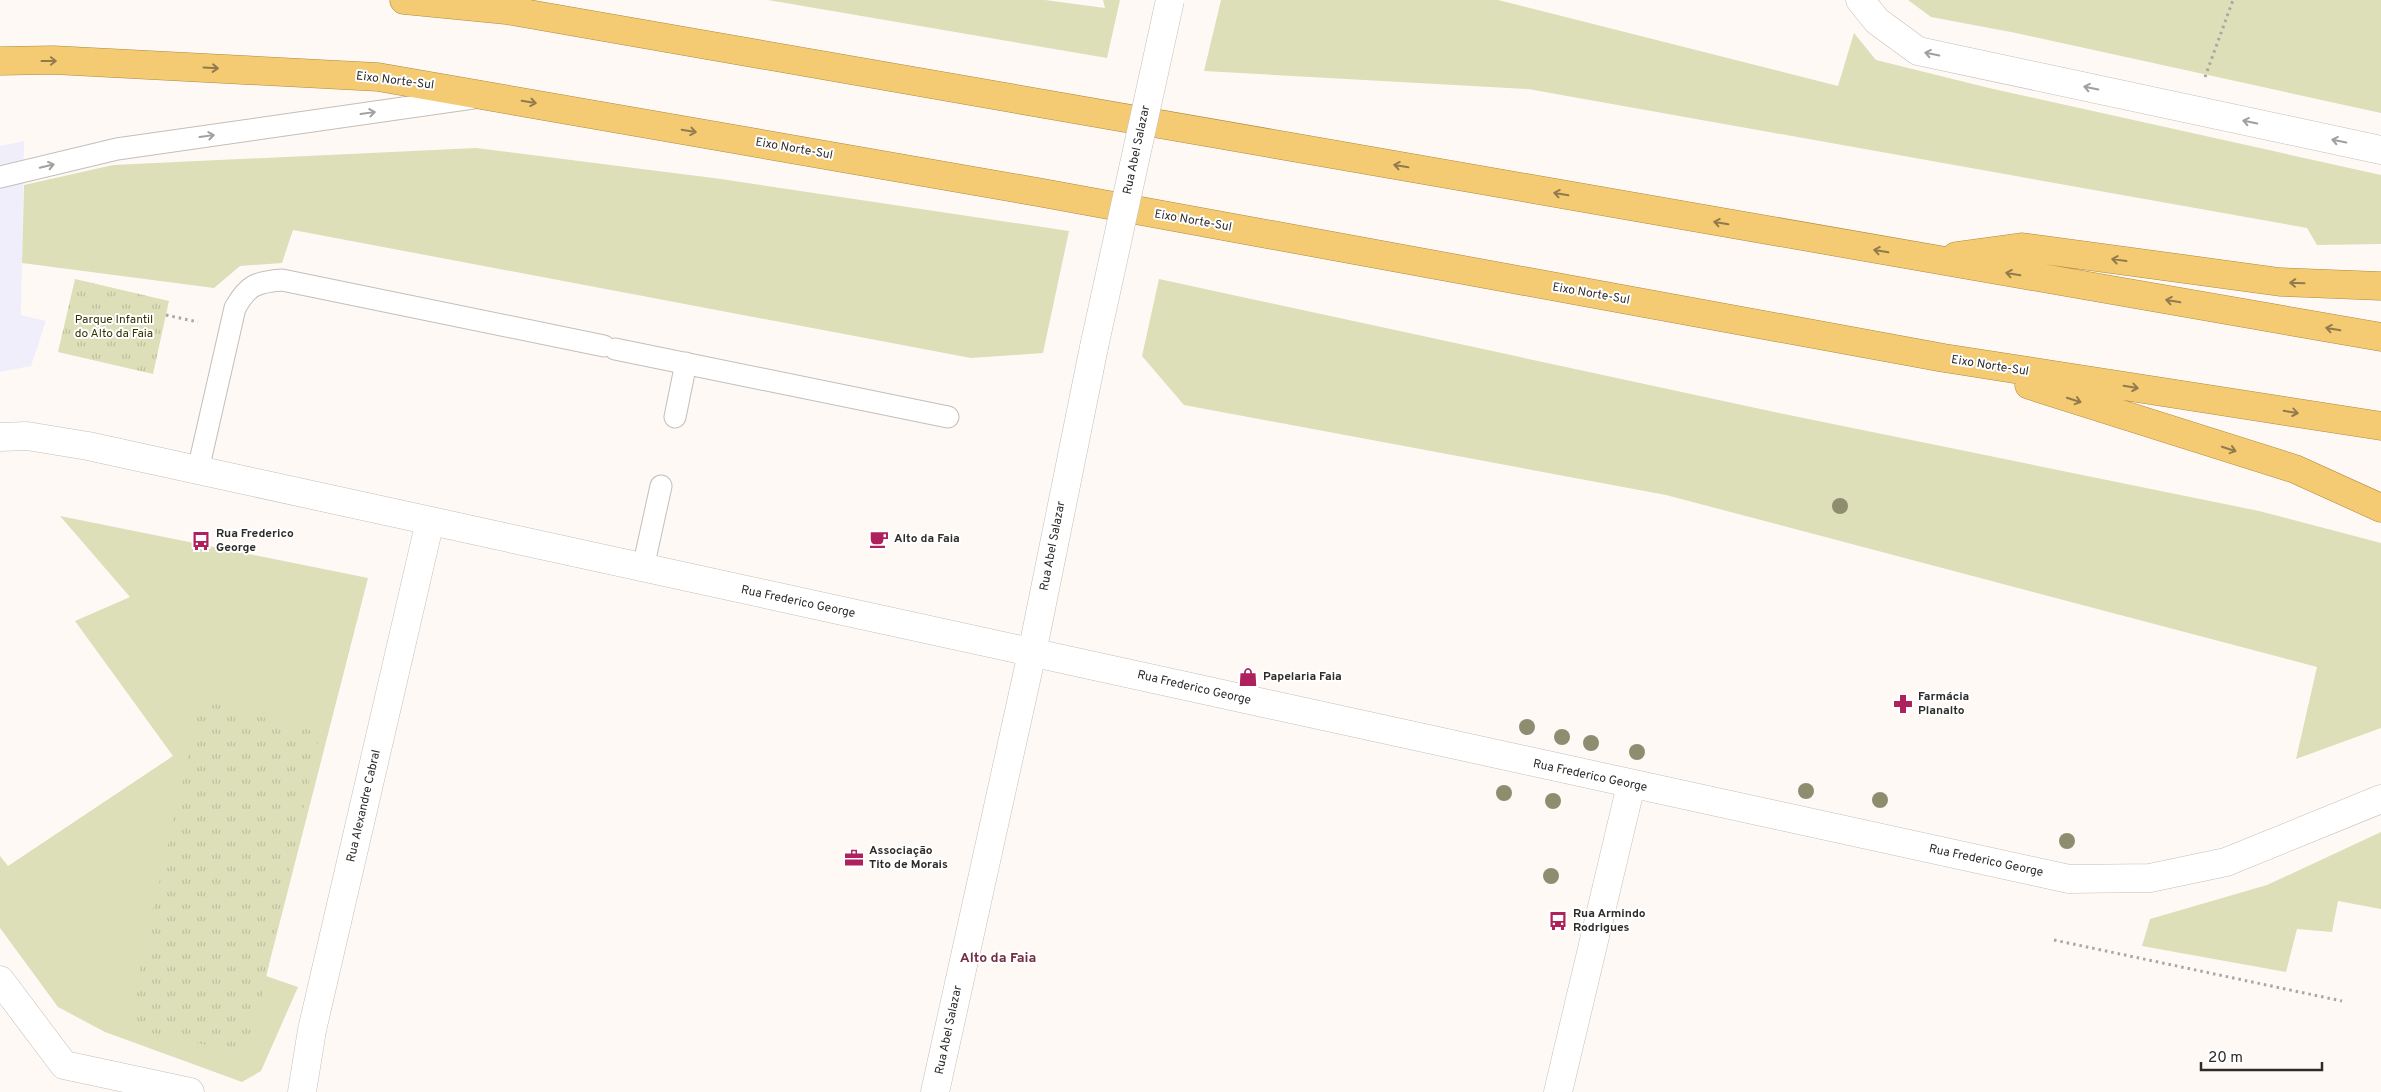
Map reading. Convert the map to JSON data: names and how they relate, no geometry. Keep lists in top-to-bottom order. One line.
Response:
{"streets":{"highway":["Eixo Norte-Sul"],"street":["Rua Abel Salazar","Rua Frederico George","Rua Alexandre Cabral"]},"crossings":[["Rua Abel Salazar","Rua Frederico George"],["Rua Frederico George","Rua Alexandre Cabral"]],"districts":["Alto da Faia"],"parks":["Parque Infantil do Alto da Faia"],"places":{"cafe":["Alto da Faia"],"bus stop":["Rua Frederico George","Rua Armindo Rodrigues"],"shop":["Papelaria Faia"],"pharmacy":["Farmácia Planalto"],"office":["Associação Tito de Morais"]},"scale_bar":"20 m"}
